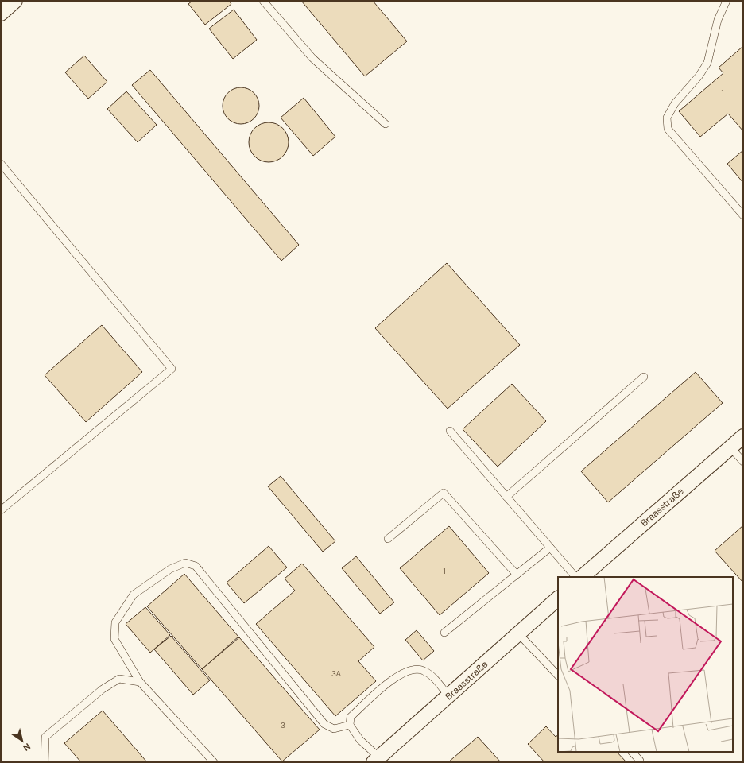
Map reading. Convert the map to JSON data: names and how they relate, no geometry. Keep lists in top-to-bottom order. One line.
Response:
{"streets":{"street":["Braasstraße"]},"house_numbers":["1","1","3A","3"],"north":"bottom right"}
